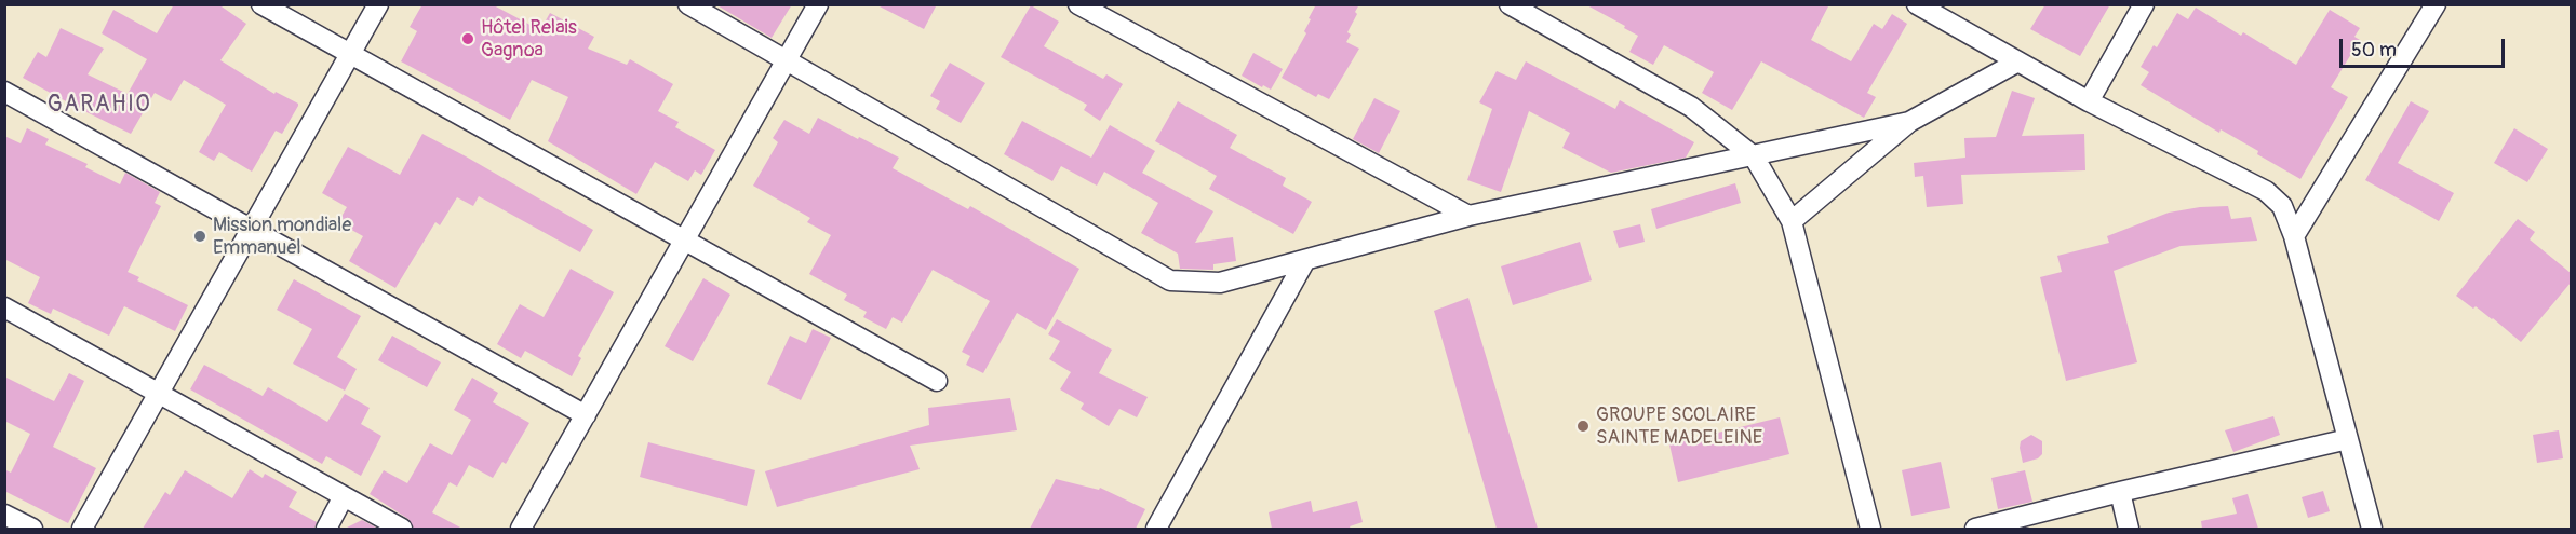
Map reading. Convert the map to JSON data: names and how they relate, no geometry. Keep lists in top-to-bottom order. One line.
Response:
{"districts":["GARAHIO"],"places":["Hôtel Relais Gagnoa","Mission mondiale Emmanuel","GROUPE SCOLAIRE SAINTE MADELEINE"],"scale_bar":"50 m"}
